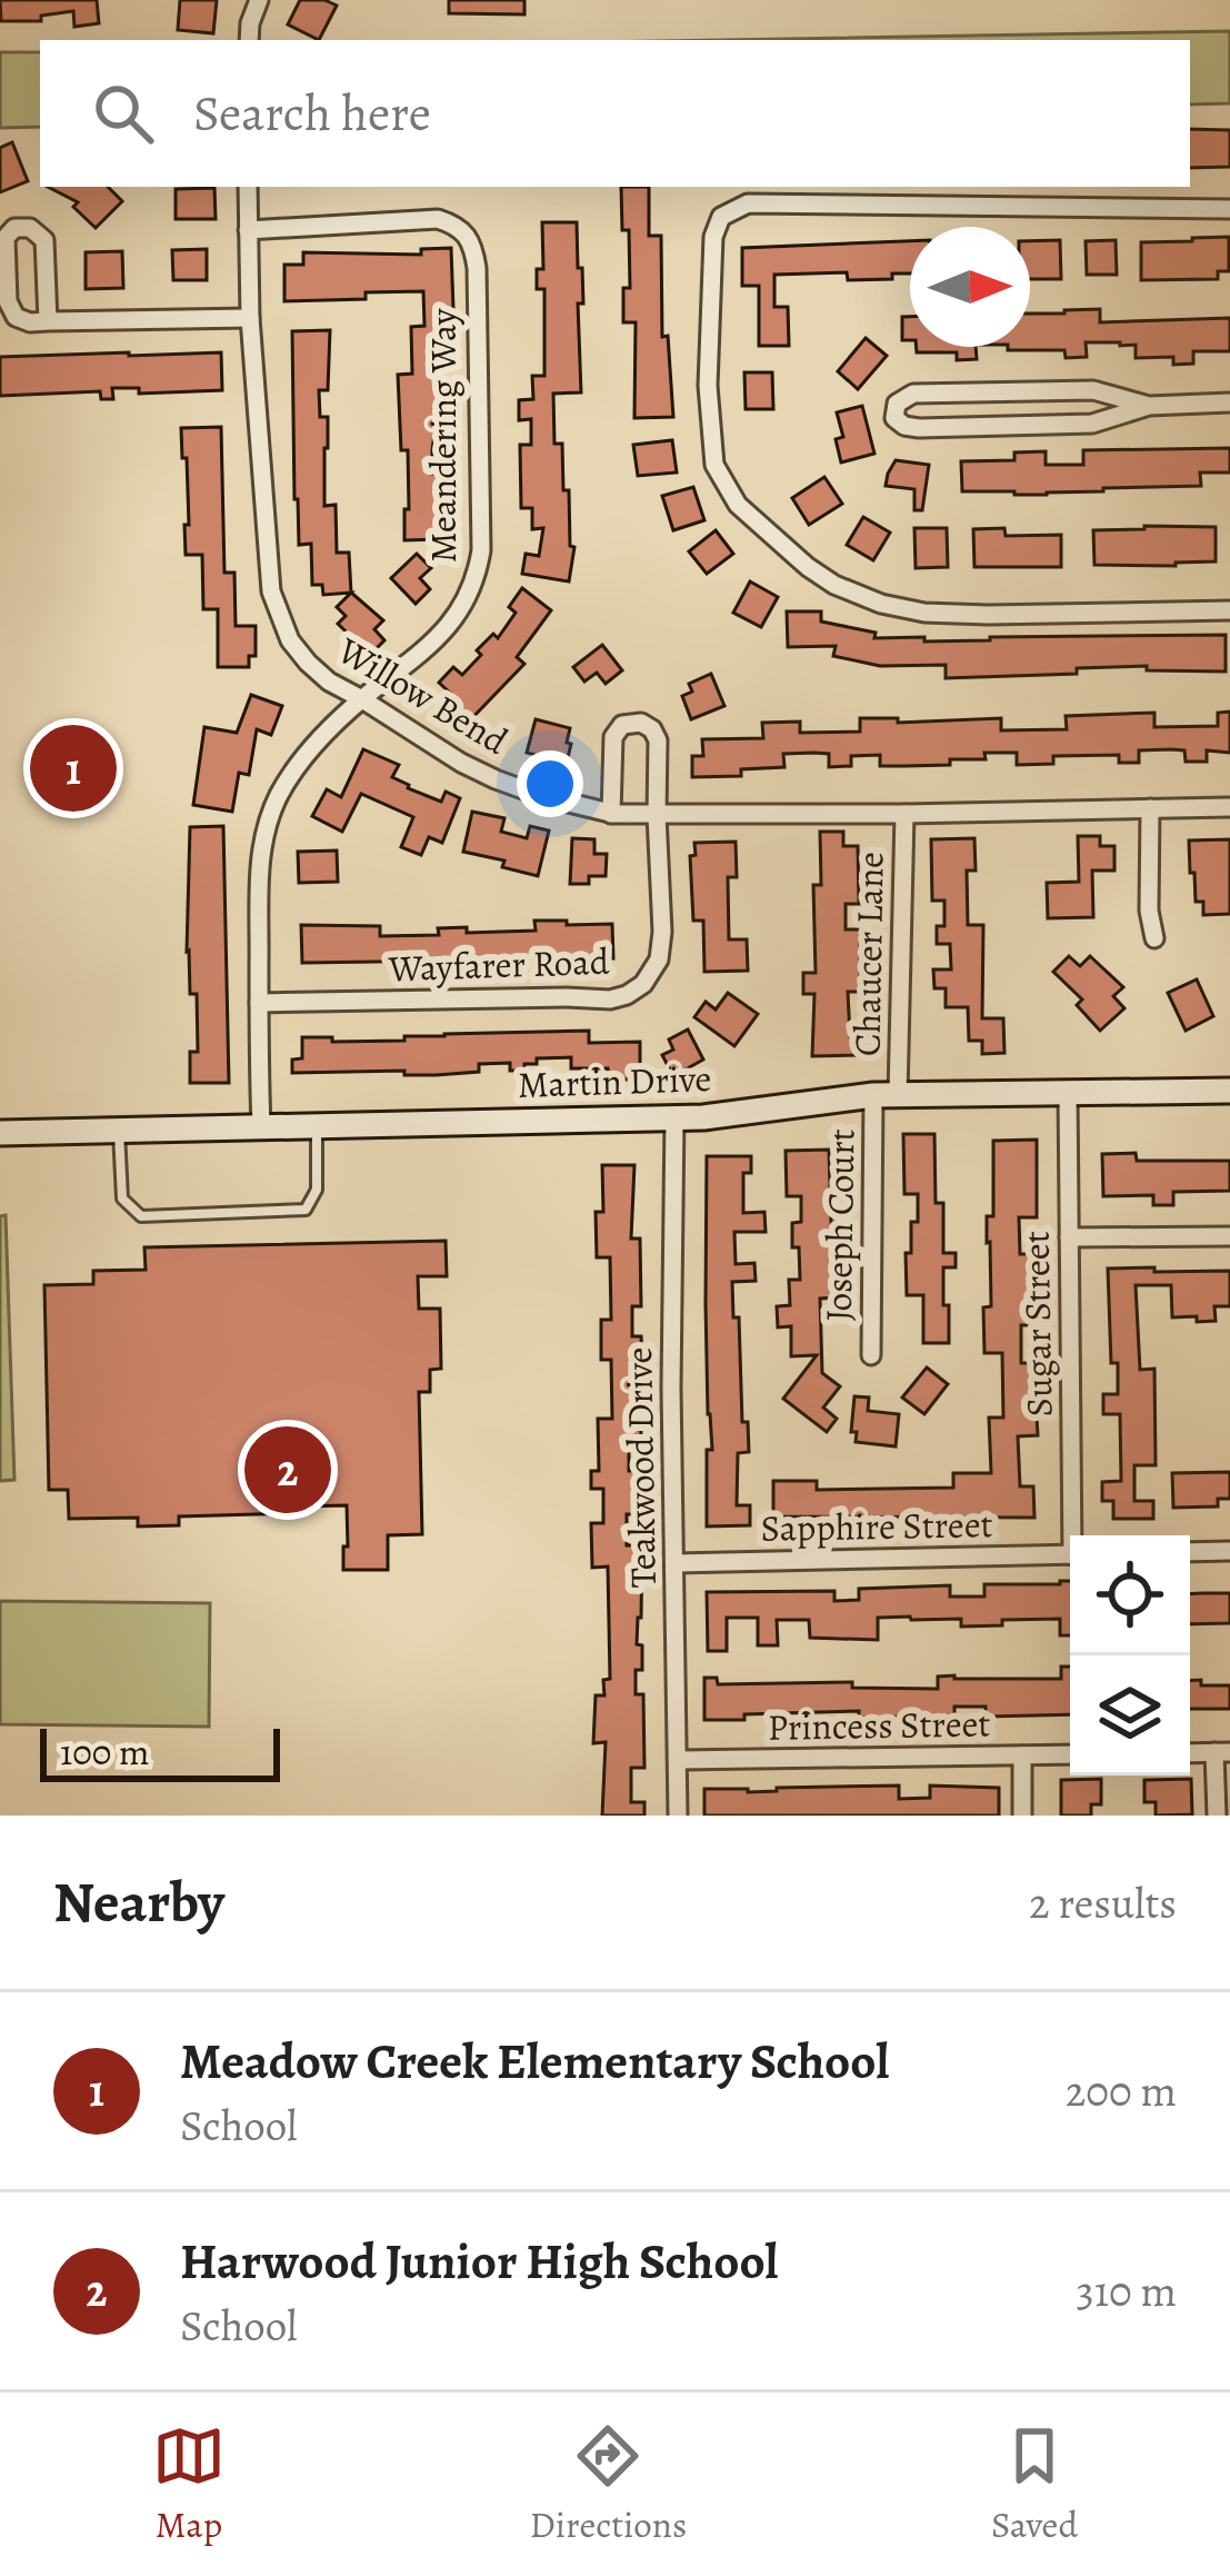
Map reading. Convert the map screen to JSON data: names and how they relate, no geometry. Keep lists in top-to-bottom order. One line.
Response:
{"streets":{"street":["Meandering Way","Willow Bend","Chaucer Lane","Wayfarer Road","Martin Drive","Joseph Court","Sugar Street","Teakwood Drive","Sapphire Street","Princess Street"]},"crossings":[["Meandering Way","Willow Bend"],["Meandering Way","Wayfarer Road"],["Meandering Way","Martin Drive"],["Willow Bend","Chaucer Lane"],["Willow Bend","Wayfarer Road"],["Chaucer Lane","Martin Drive"],["Chaucer Lane","Joseph Court"],["Martin Drive","Joseph Court"],["Martin Drive","Sugar Street"],["Martin Drive","Teakwood Drive"],["Teakwood Drive","Sapphire Street"],["Teakwood Drive","Princess Street"]],"scale_bar":"100 m","north":"right","page":{"search":"Search here","pins":["1","2"],"scale":"100 m","heading":["Nearby","2 results"],"list":[{"mark":"1","name":"Meadow Creek Elementary School","note":"School","value":"200 m"},{"mark":"2","name":"Harwood Junior High School","note":"School","value":"310 m"}],"nav":["Map","Directions","Saved"]}}
